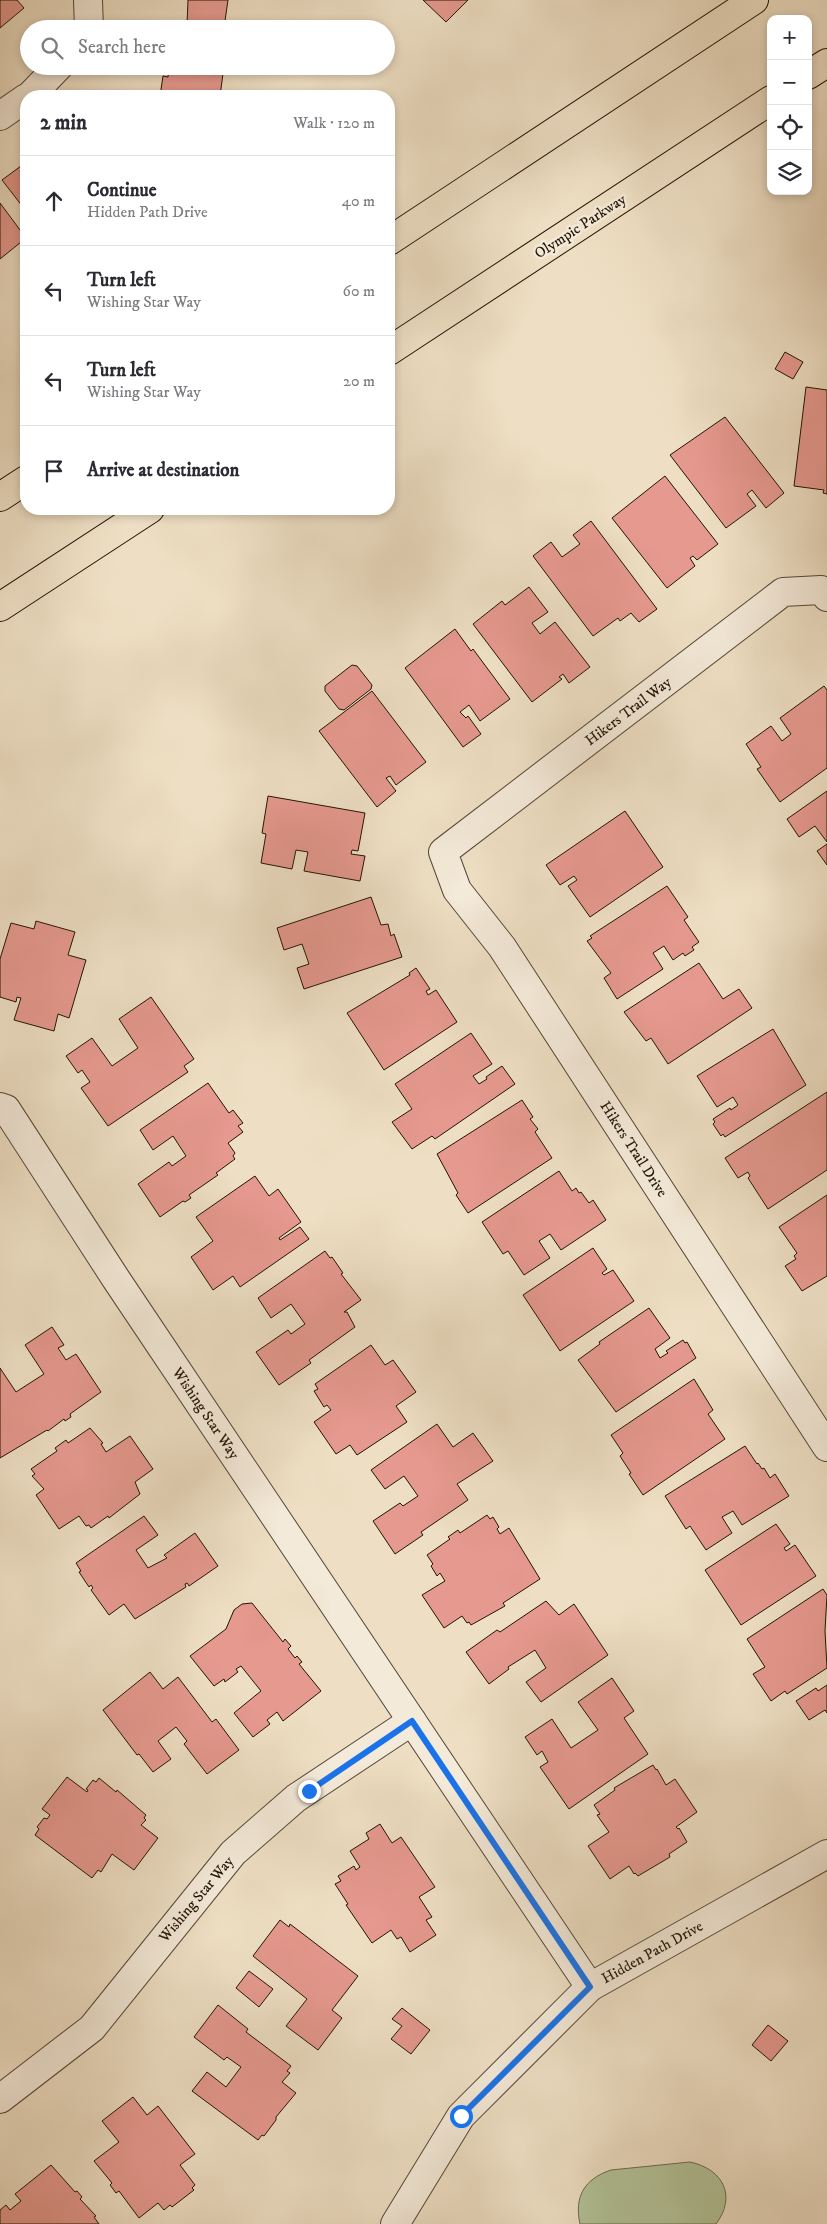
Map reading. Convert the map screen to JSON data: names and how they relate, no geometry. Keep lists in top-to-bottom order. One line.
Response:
{"streets":{"main road":["Olympic Parkway"],"street":["Hikers Trail Way","Hikers Trail Drive","Wishing Star Way","Hidden Path Drive"]},"crossings":[["Hikers Trail Way","Hikers Trail Drive"],["Wishing Star Way","Hidden Path Drive"]],"page":{"map_buttons":["+","−"],"search":"Search here","heading":["2 min","Walk · 120 m"],"list":[["Continue","Hidden Path Drive","40 m"],["Turn left","Wishing Star Way","60 m"],["Turn left","Wishing Star Way","20 m"],"Arrive at destination"]}}
